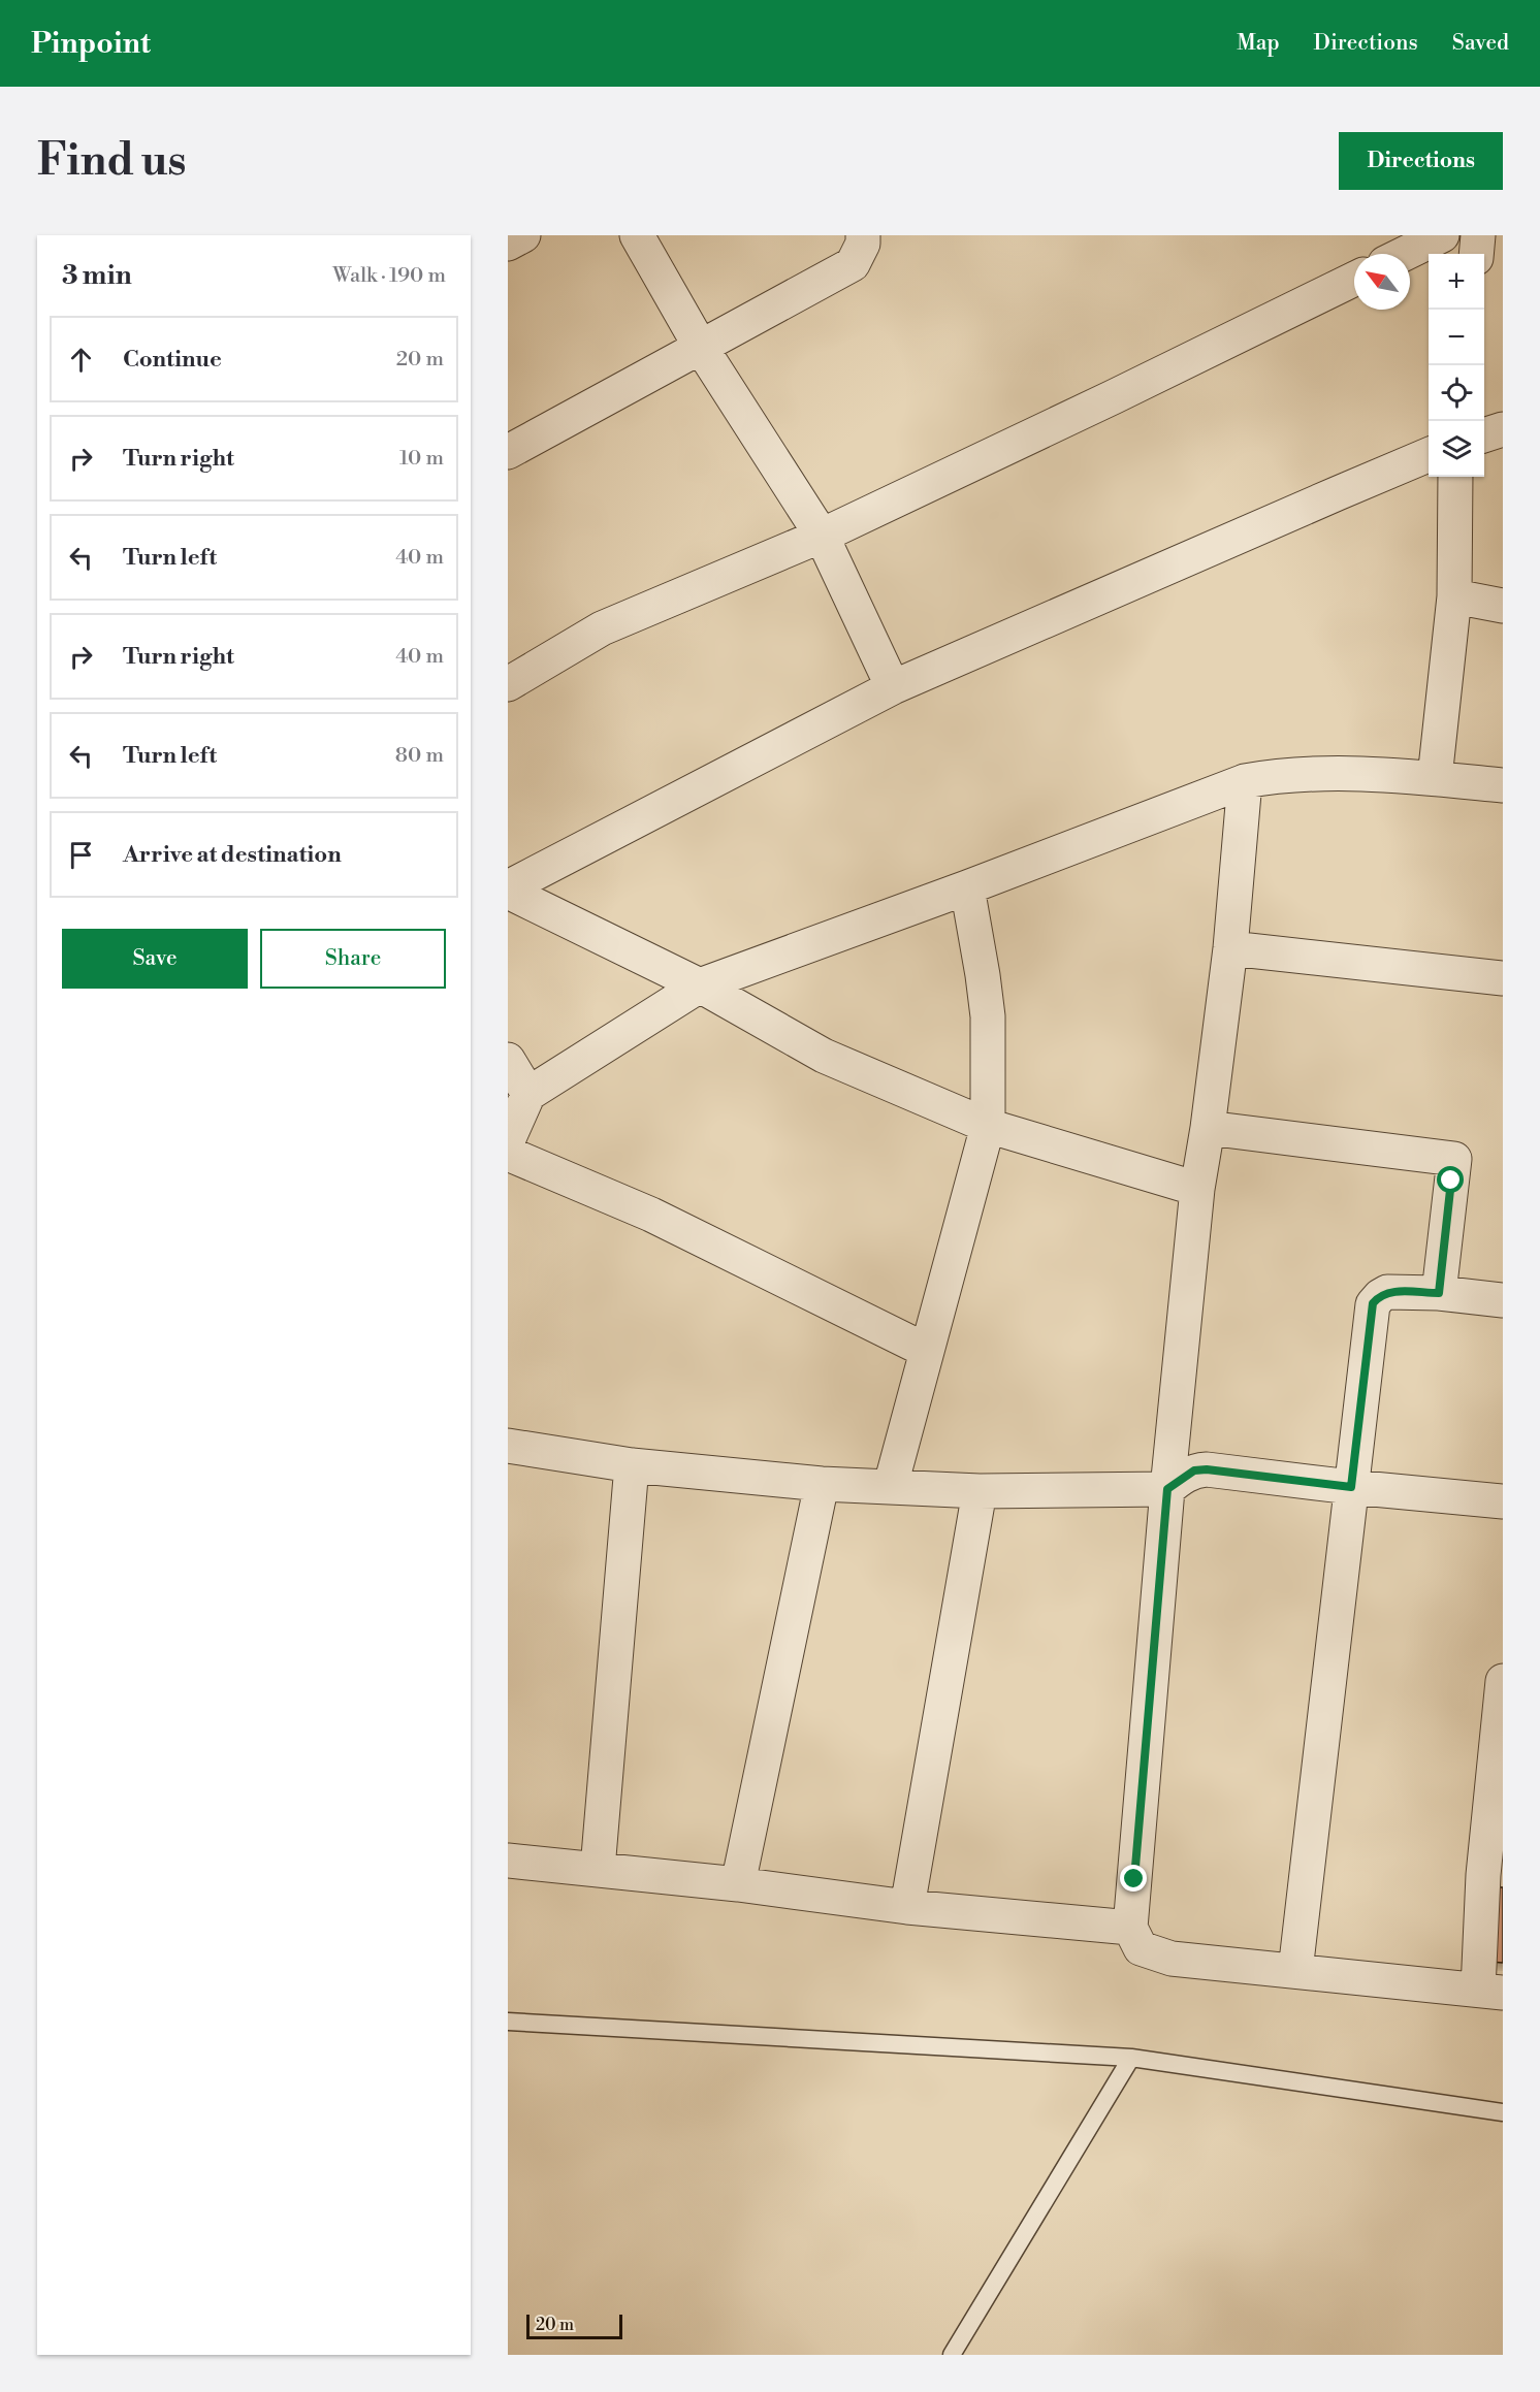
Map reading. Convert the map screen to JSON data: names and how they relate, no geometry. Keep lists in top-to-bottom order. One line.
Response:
{"scale_bar":"20 m","north":"top left","page":{"header":"Pinpoint","nav":["Map","Directions","Saved"],"buttons":["Directions",["Save","Share"]],"title":"Find us","heading":["3 min","Walk · 190 m"],"map_buttons":["+","−"],"list":[["Continue","20 m"],["Turn right","10 m"],["Turn left","40 m"],["Turn right","40 m"],["Turn left","80 m"],"Arrive at destination"],"scale":"20 m"}}
